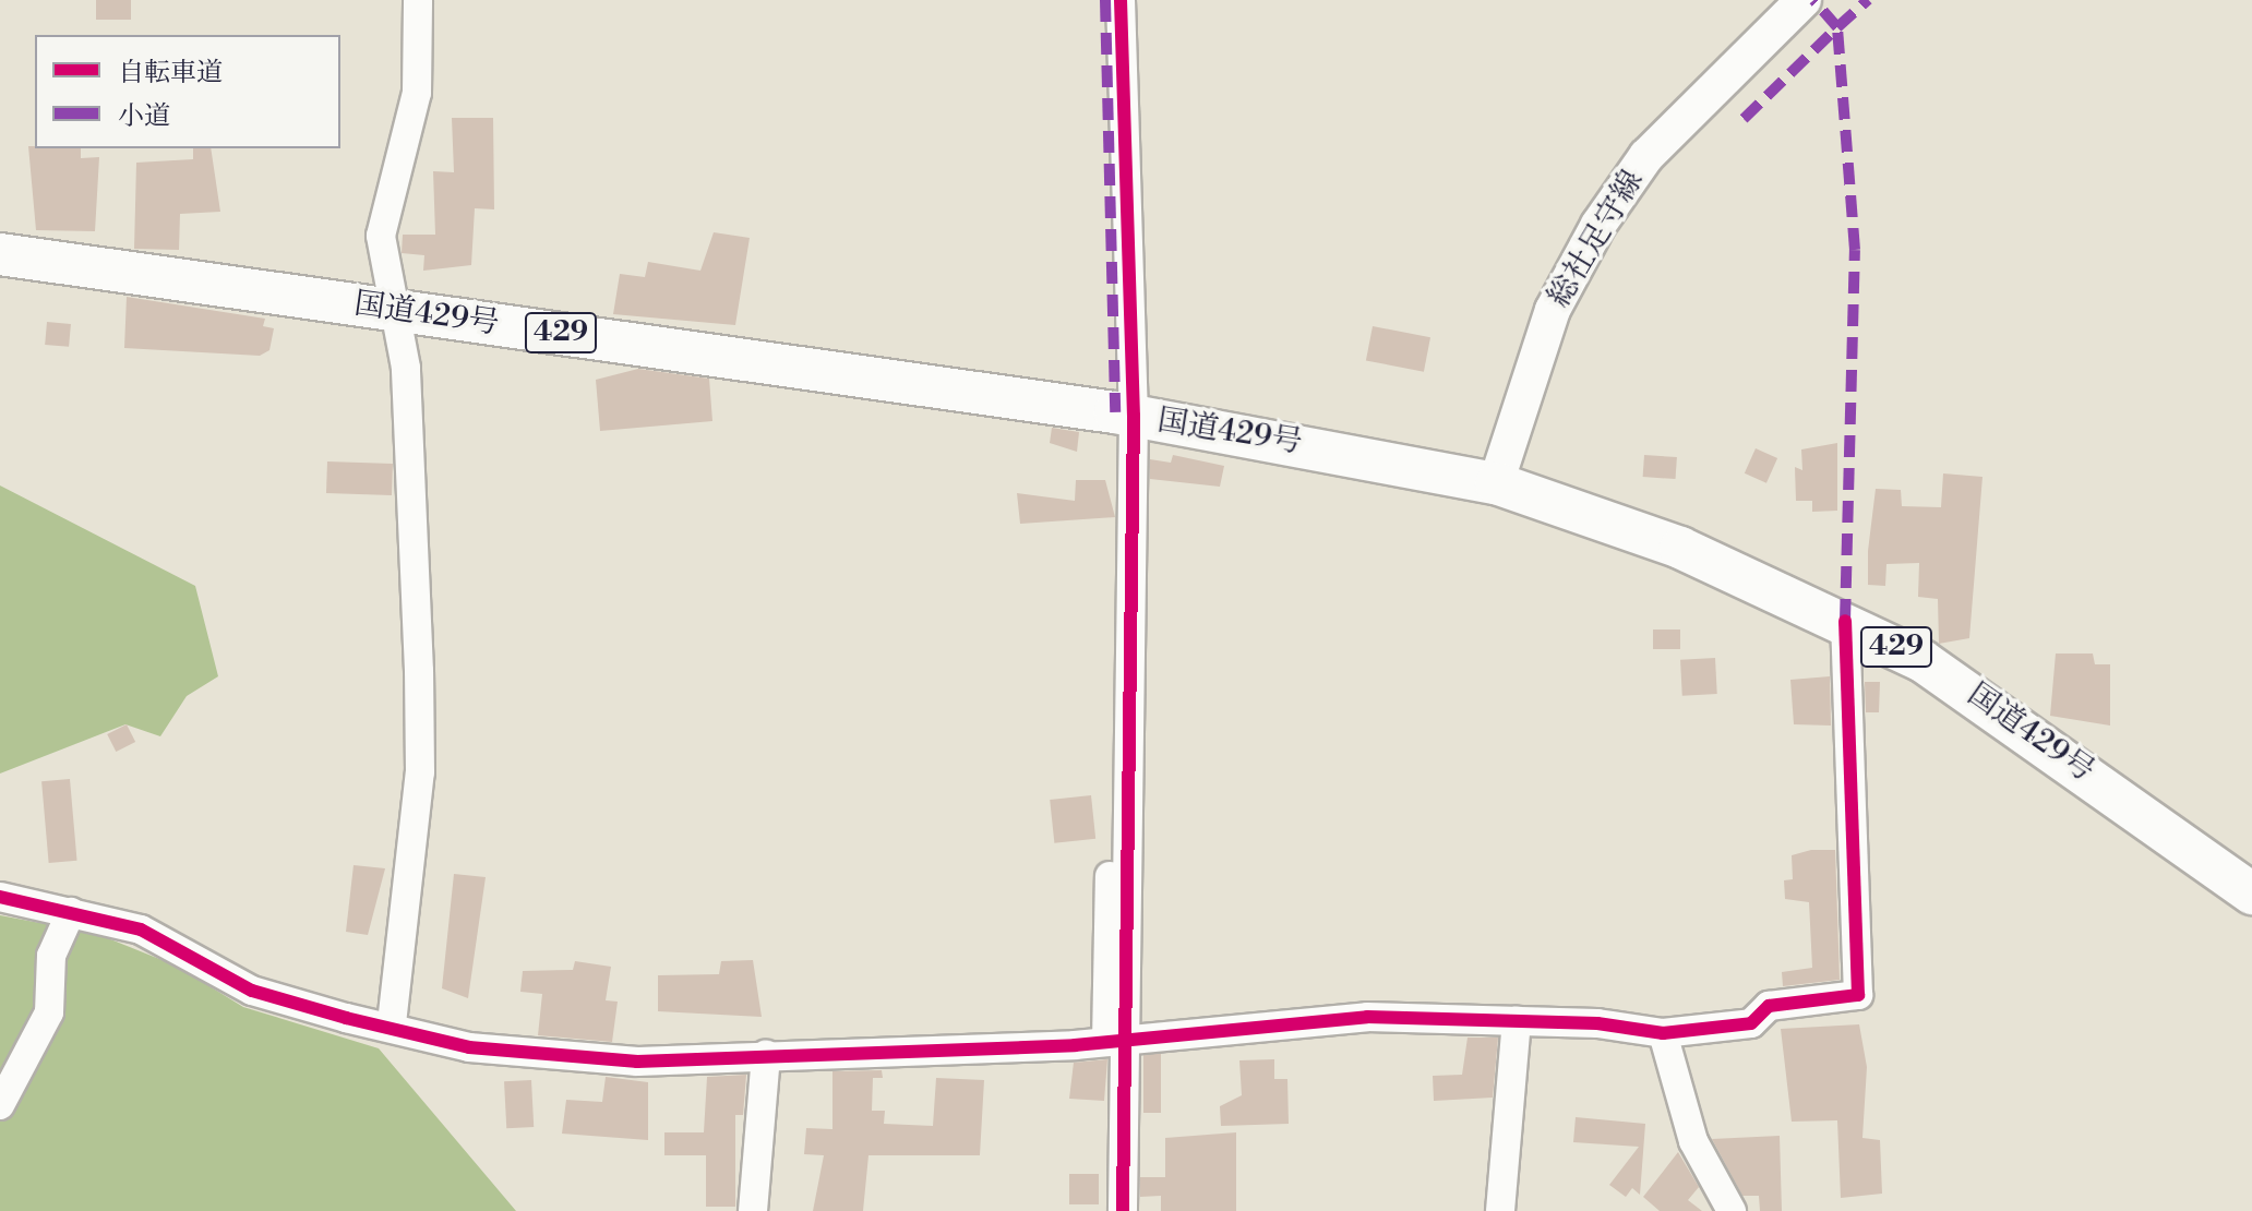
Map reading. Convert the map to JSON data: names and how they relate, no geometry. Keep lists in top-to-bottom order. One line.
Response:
{"streets":{"highway":["国道429号","429"],"main road":["総社足守線"]},"crossings":[["総社足守線","国道429号"]],"legend":["自転車道","小道"]}
